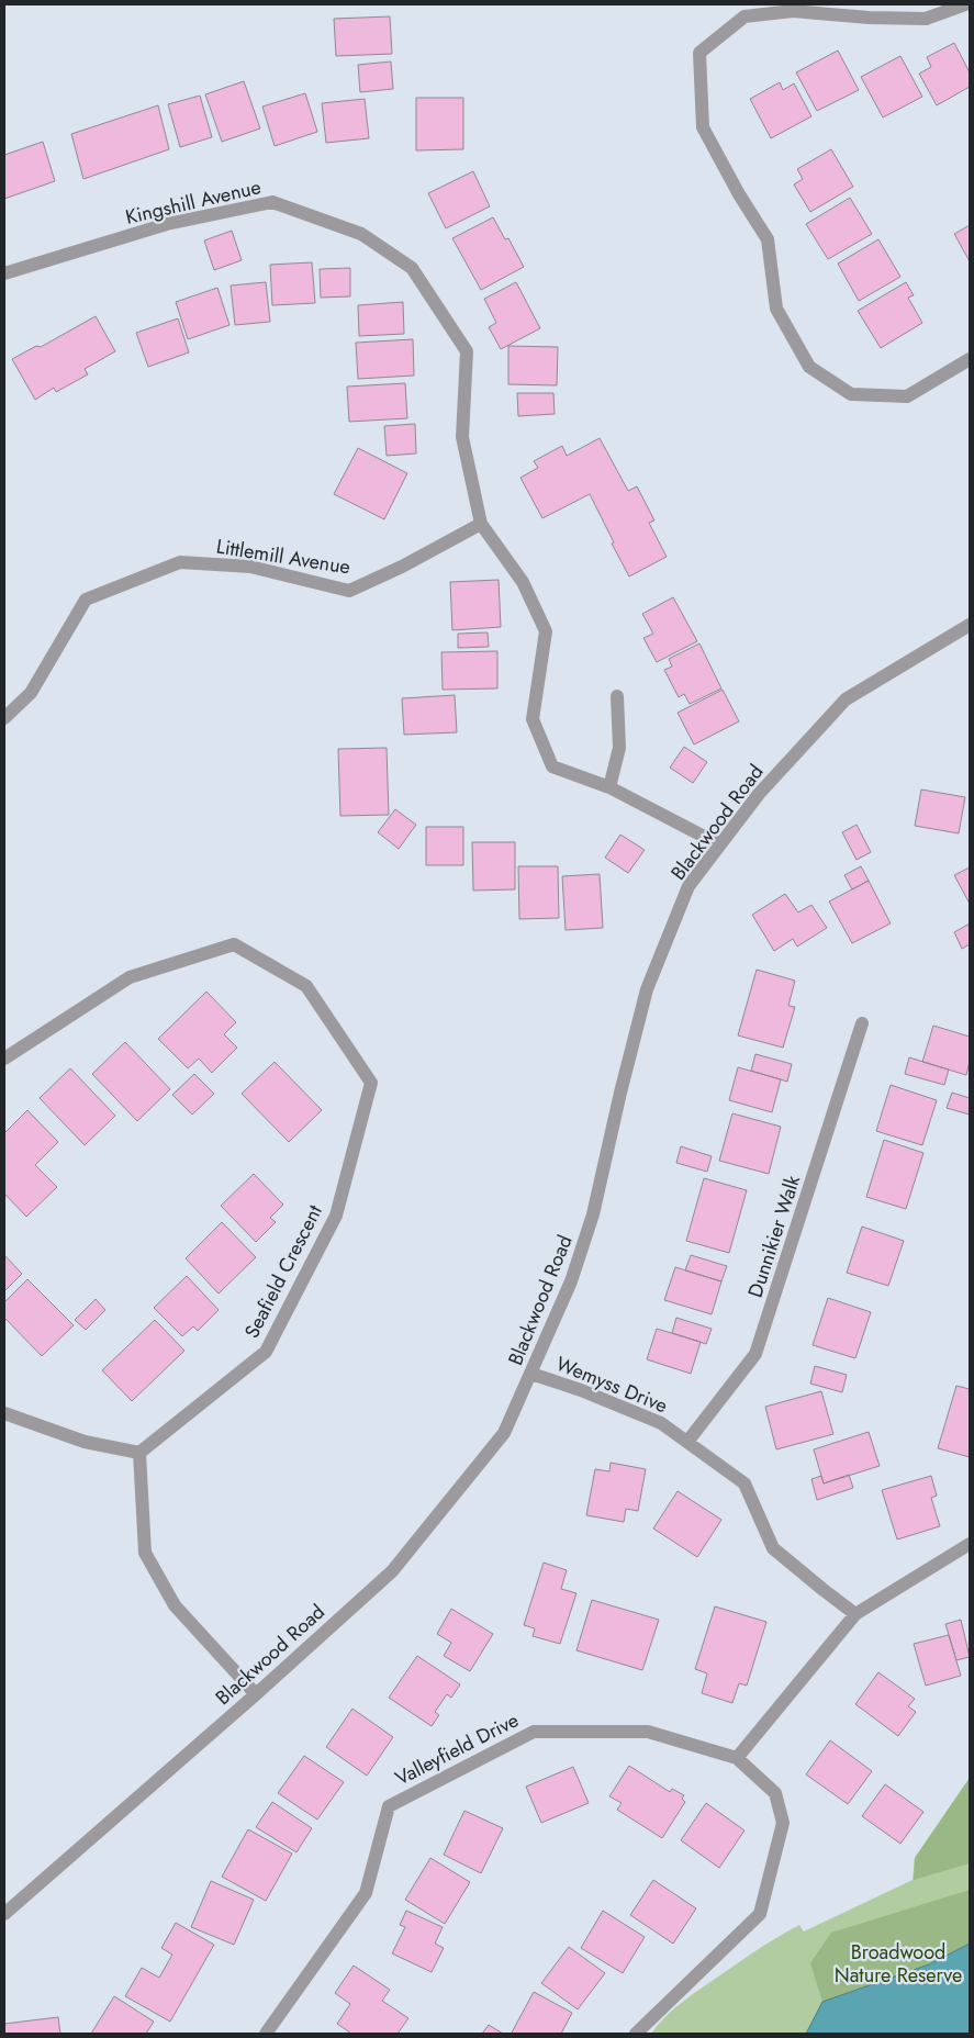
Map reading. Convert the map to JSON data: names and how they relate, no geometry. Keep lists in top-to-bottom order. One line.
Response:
{"streets":{"street":["Kingshill Avenue","Littlemill Avenue","Blackwood Road","Dunnikier Walk","Seafield Crescent","Wemyss Drive","Valleyfield Drive"]},"crossings":[["Kingshill Avenue","Littlemill Avenue"],["Kingshill Avenue","Blackwood Road"],["Blackwood Road","Wemyss Drive"],["Dunnikier Walk","Wemyss Drive"]],"parks":["Broadwood Nature Reserve"]}
